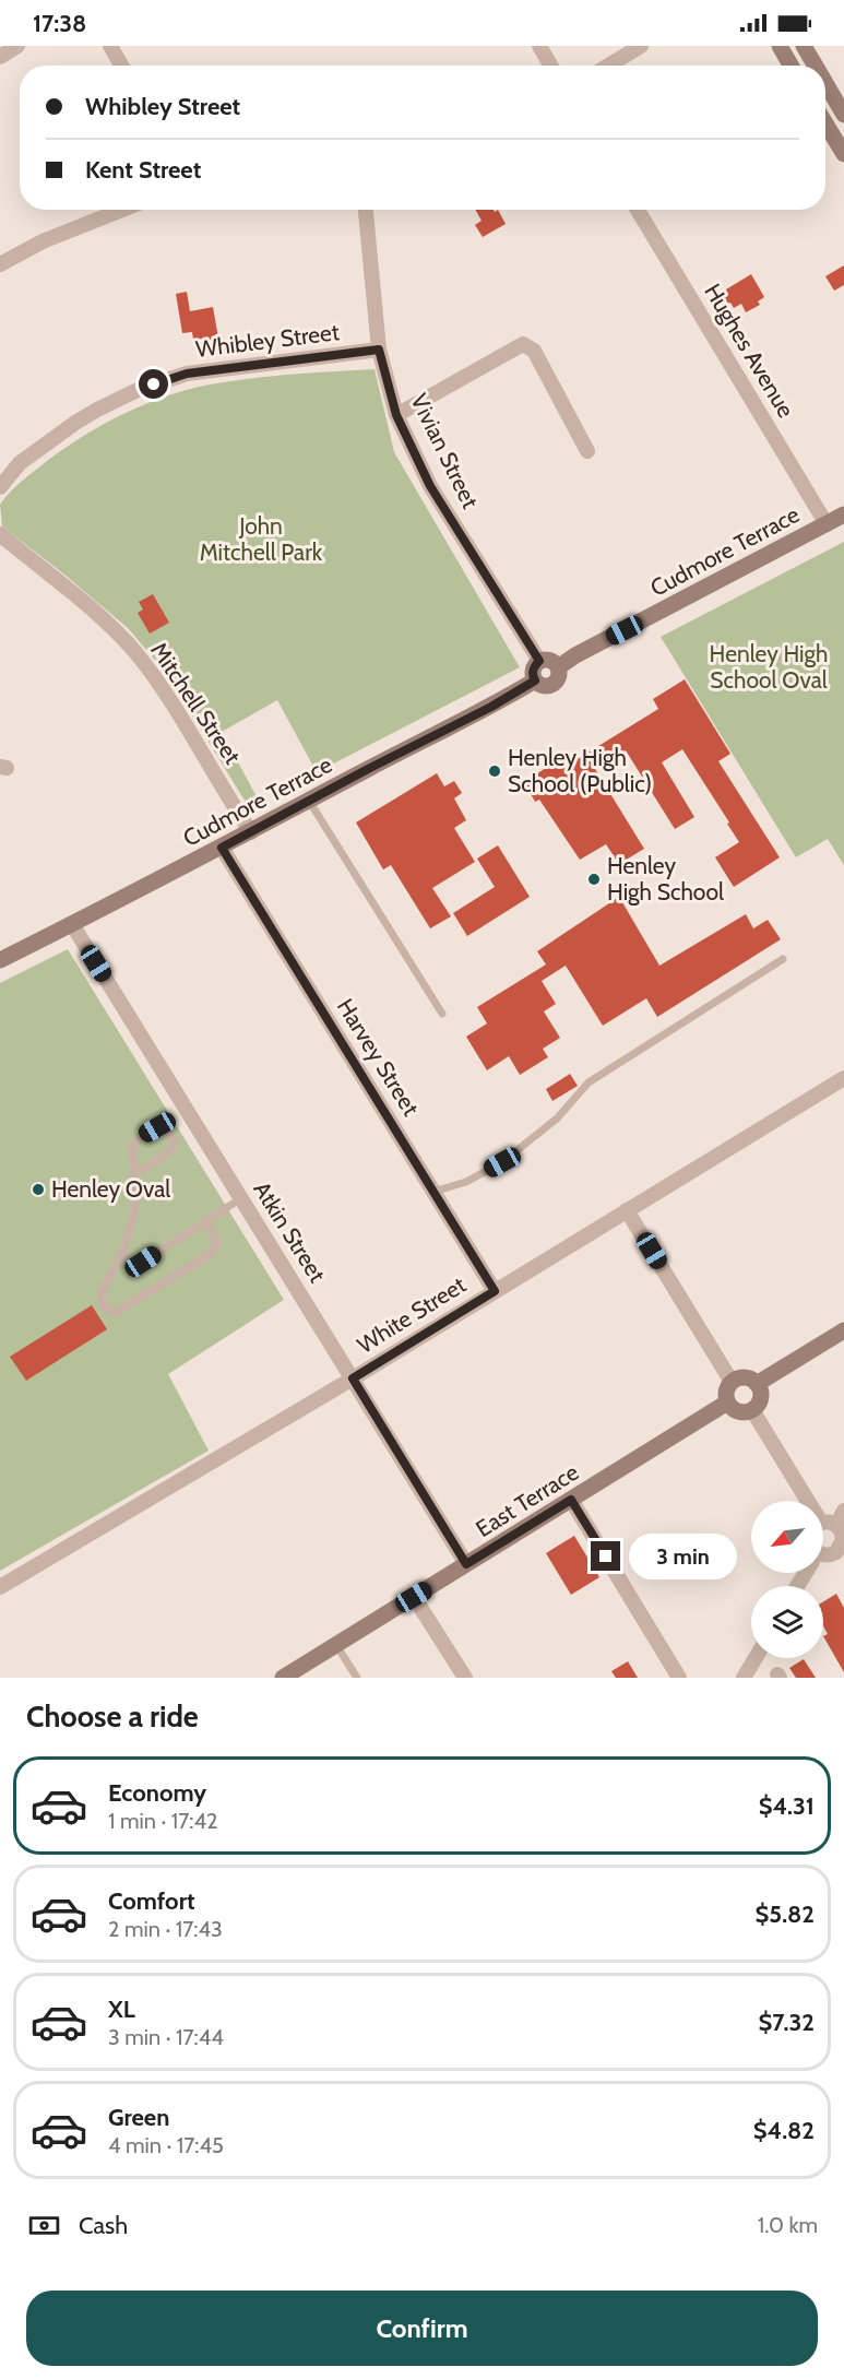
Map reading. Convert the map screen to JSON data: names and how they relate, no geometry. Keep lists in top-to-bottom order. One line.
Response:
{"streets":{"street":["Whibley Street","Hughes Avenue","Vivian Street","Cudmore Terrace","Mitchell Street","Harvey Street","Atkin Street","White Street","East Terrace"]},"crossings":[["Whibley Street","Vivian Street"],["Hughes Avenue","Cudmore Terrace"],["Vivian Street","Cudmore Terrace"],["Cudmore Terrace","Mitchell Street"],["Cudmore Terrace","Harvey Street"],["Cudmore Terrace","Atkin Street"],["Harvey Street","White Street"],["Atkin Street","White Street"],["Atkin Street","East Terrace"]],"parks":["John Mitchell Park","Henley High School Oval"],"places":["Henley High School (Public)","Henley High School","Henley Oval"],"north":"bottom left","page":{"status":"17:38","banner":["Whibley Street","Kent Street"],"bubble":"3 min","heading":"Choose a ride","list":[{"name":"Economy","note":"1 min · 17:42","value":"$4.31"},{"name":"Comfort","note":"2 min · 17:43","value":"$5.82"},{"name":"XL","note":"3 min · 17:44","value":"$7.32"},{"name":"Green","note":"4 min · 17:45","value":"$4.82"}],"pay":["Cash","1.0 km"],"buttons":"Confirm"}}
